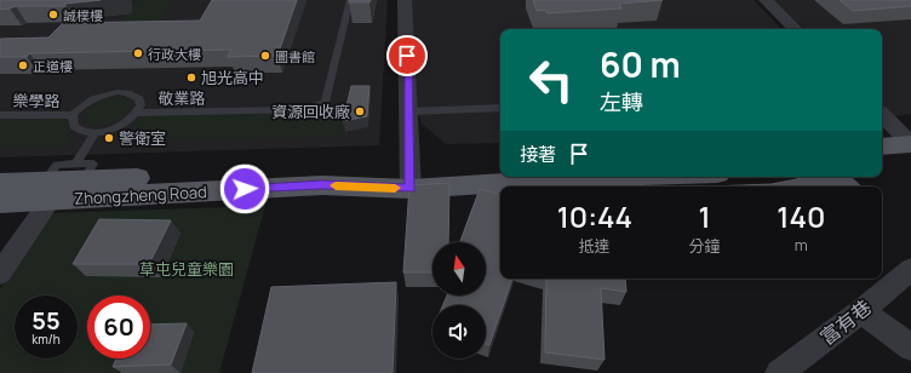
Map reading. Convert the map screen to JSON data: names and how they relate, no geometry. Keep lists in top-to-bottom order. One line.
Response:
{"streets":{"main road":["Zhongzheng Road"],"street":["富有巷"],"lane":["敬業路","樂學路"]},"parks":["草屯兒童樂園"],"places":["誠樸樓","行政大樓","圖書館","正道樓","旭光高中","資源回收廠","警衛室"],"north":"top","page":{"turn":["60 m","左轉"],"then":"接著","eta":["10:44","抵達","1","分鐘","140","m"],"speed":"55 km/h","limit":"60"}}
